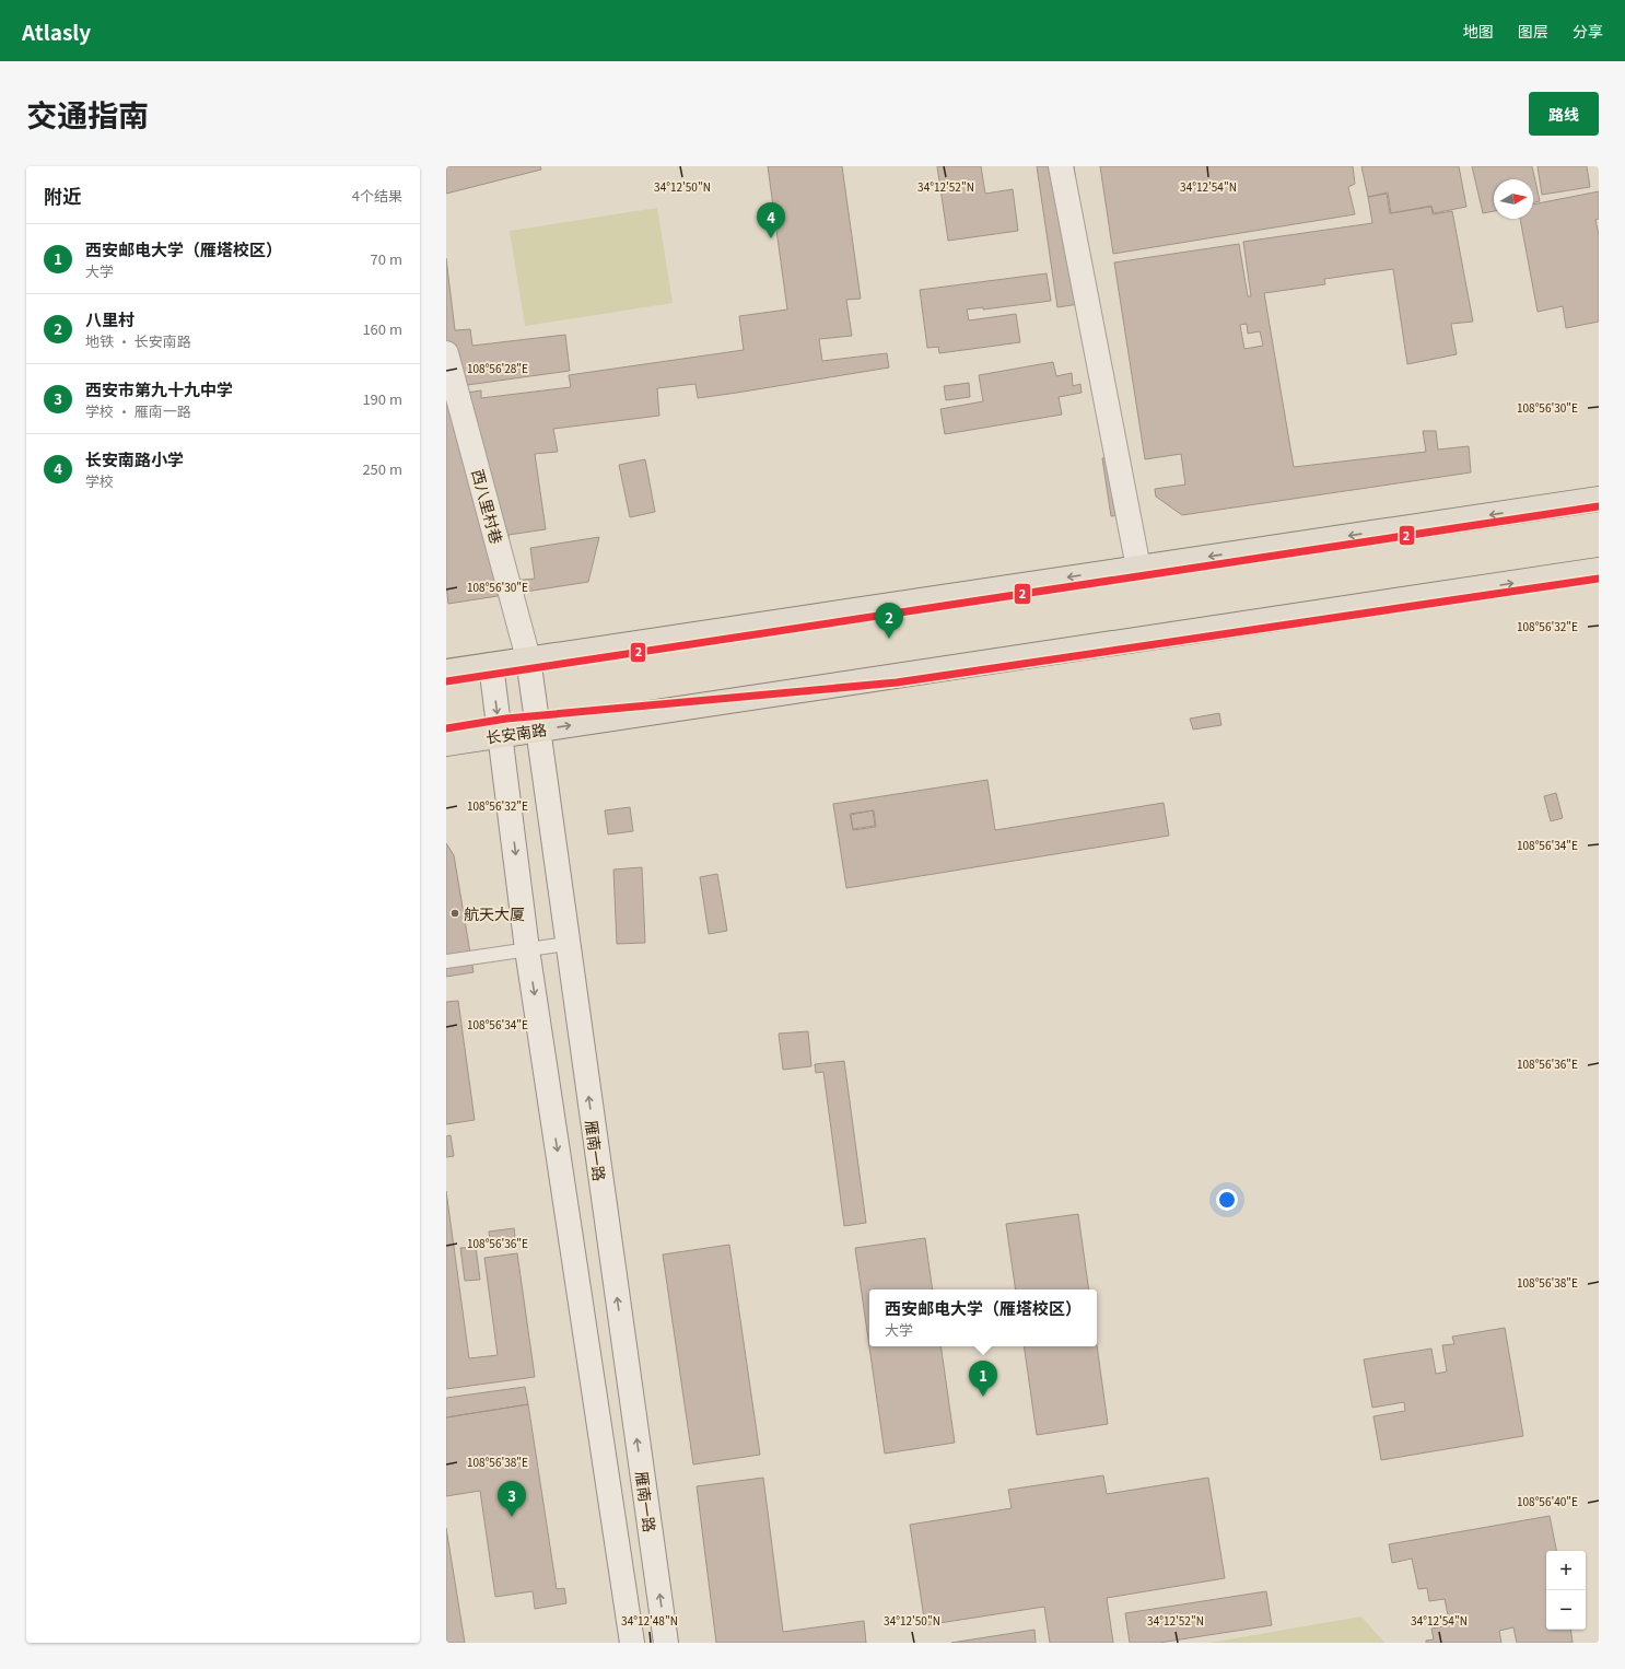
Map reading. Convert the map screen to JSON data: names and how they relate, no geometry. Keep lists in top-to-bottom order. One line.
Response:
{"streets":{"main road":["西八里村巷","长安南路","雁南一路"]},"crossings":[["西八里村巷","雁南一路"],["长安南路","雁南一路"]],"places":["航天大厦"],"lines":["transit line 2"],"north":"right","page":{"header":"Atlasly","nav":["地图","图层","分享"],"title":"交通指南","buttons":"路线","heading":["附近","4个结果"],"pins":["4","2","1","3"],"list":[{"mark":"1","name":"西安邮电大学（雁塔校区）","note":"大学","value":"70 m"},{"mark":"2","name":"八里村","note":"地铁 · 长安南路","value":"160 m"},{"mark":"3","name":"西安市第九十九中学","note":"学校 · 雁南一路","value":"190 m"},{"mark":"4","name":"长安南路小学","note":"学校","value":"250 m"}],"popup":["西安邮电大学（雁塔校区）","大学"],"map_buttons":["+","−"]},"coordinates":["34°12'54\"N","34°12'50\"N","34°12'52\"N","108°56'28\"E","108°56'30\"E","108°56'32\"E","108°56'34\"E","108°56'36\"E","108°56'38\"E","108°56'40\"E","34°12'48\"N"]}
